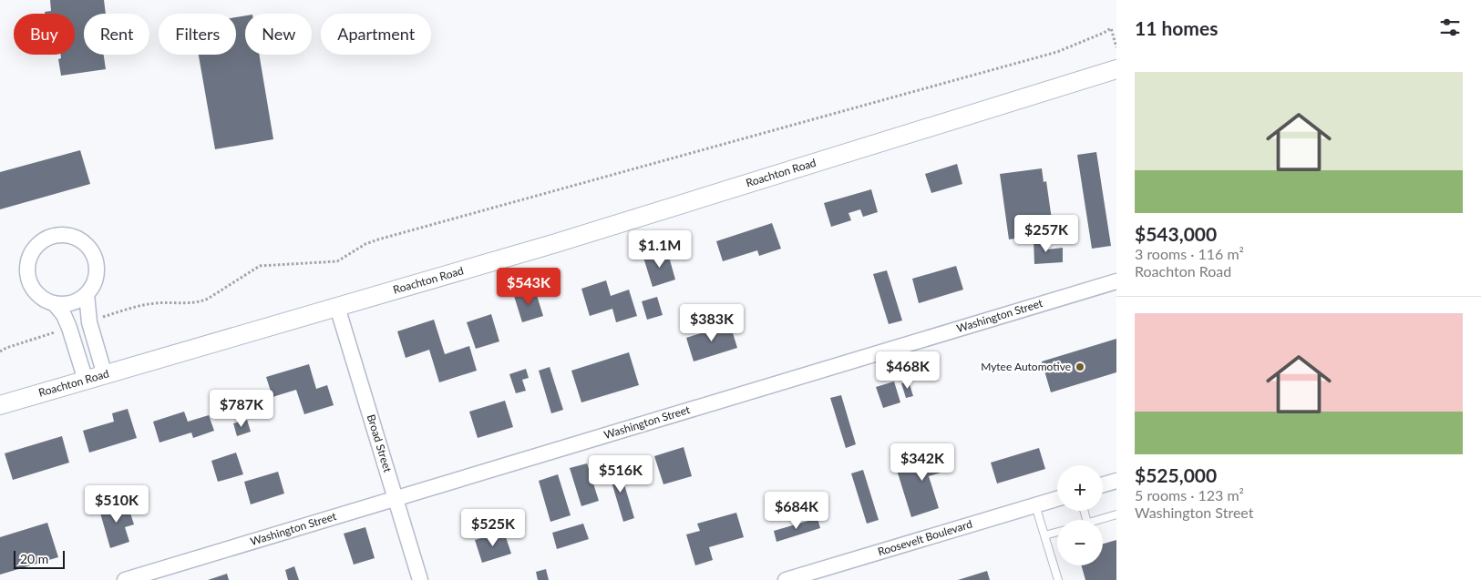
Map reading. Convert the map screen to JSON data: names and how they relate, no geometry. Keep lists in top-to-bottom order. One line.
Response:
{"streets":{"street":["Roachton Road","Washington Street","Broad Street","Roosevelt Boulevard"]},"crossings":[["Roachton Road","Broad Street"],["Washington Street","Broad Street"]],"places":["Mytee Automotive"],"scale_bar":"20 m","page":{"heading":"11 homes","chip":["Buy","Rent","Filters","New","Apartment"],"list":[{"name":"$543,000","note":"3 rooms · 116 m² · Roachton Road"},{"name":"$525,000","note":"5 rooms · 123 m² · Washington Street"}],"price":["$257K","$1.1M","$543K","$383K","$468K","$787K","$342K","$516K","$510K","$684K","$525K"],"map_buttons":["+","−"],"scale":"20 m"}}
